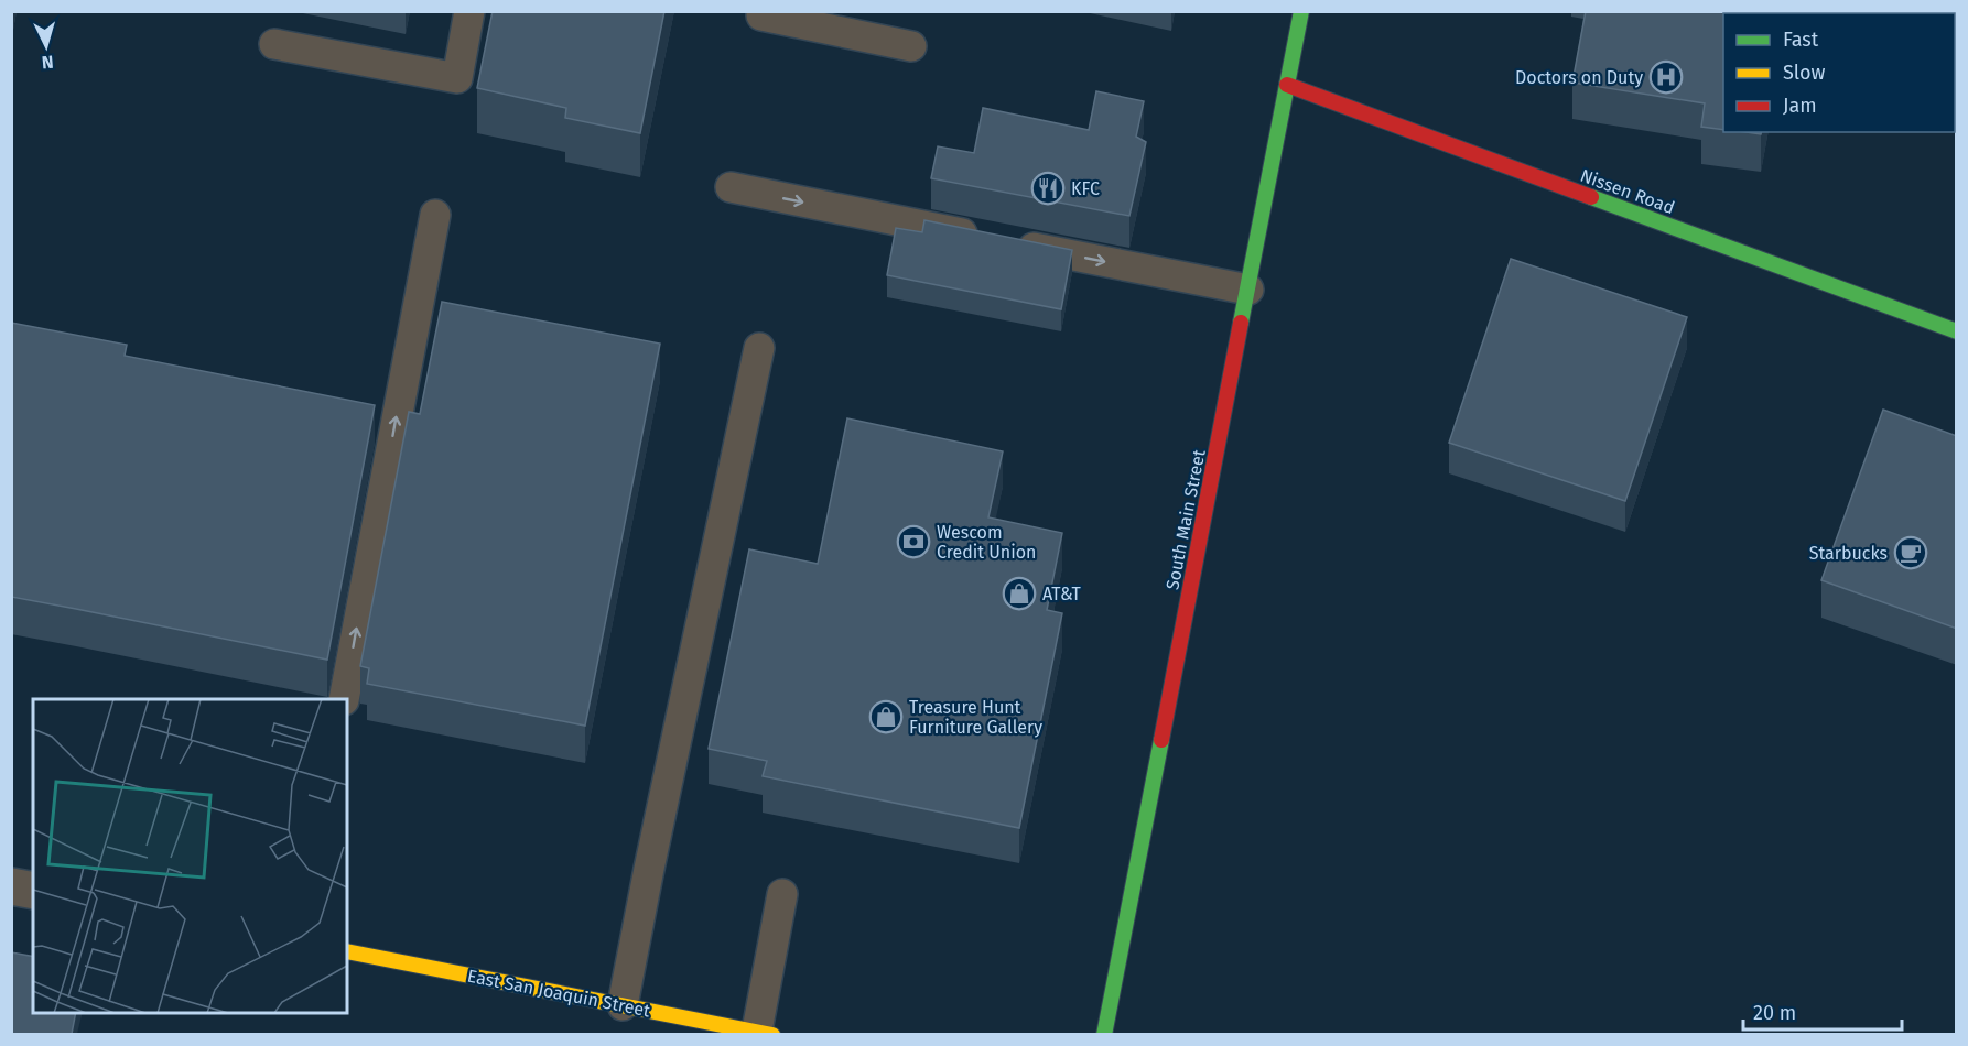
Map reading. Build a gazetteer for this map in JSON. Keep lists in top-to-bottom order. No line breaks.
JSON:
{"streets":{"street":["Nissen Road","South Main Street","East San Joaquin Street"]},"crossings":[["Nissen Road","South Main Street"]],"places":{"hospital":["Doctors on Duty"],"restaurant":["KFC"],"bank":["Wescom Credit Union"],"cafe":["Starbucks"],"shop":["AT&T","Treasure Hunt Furniture Gallery"]},"legend":["Fast","Slow","Jam"],"scale_bar":"20 m","north":"bottom"}
